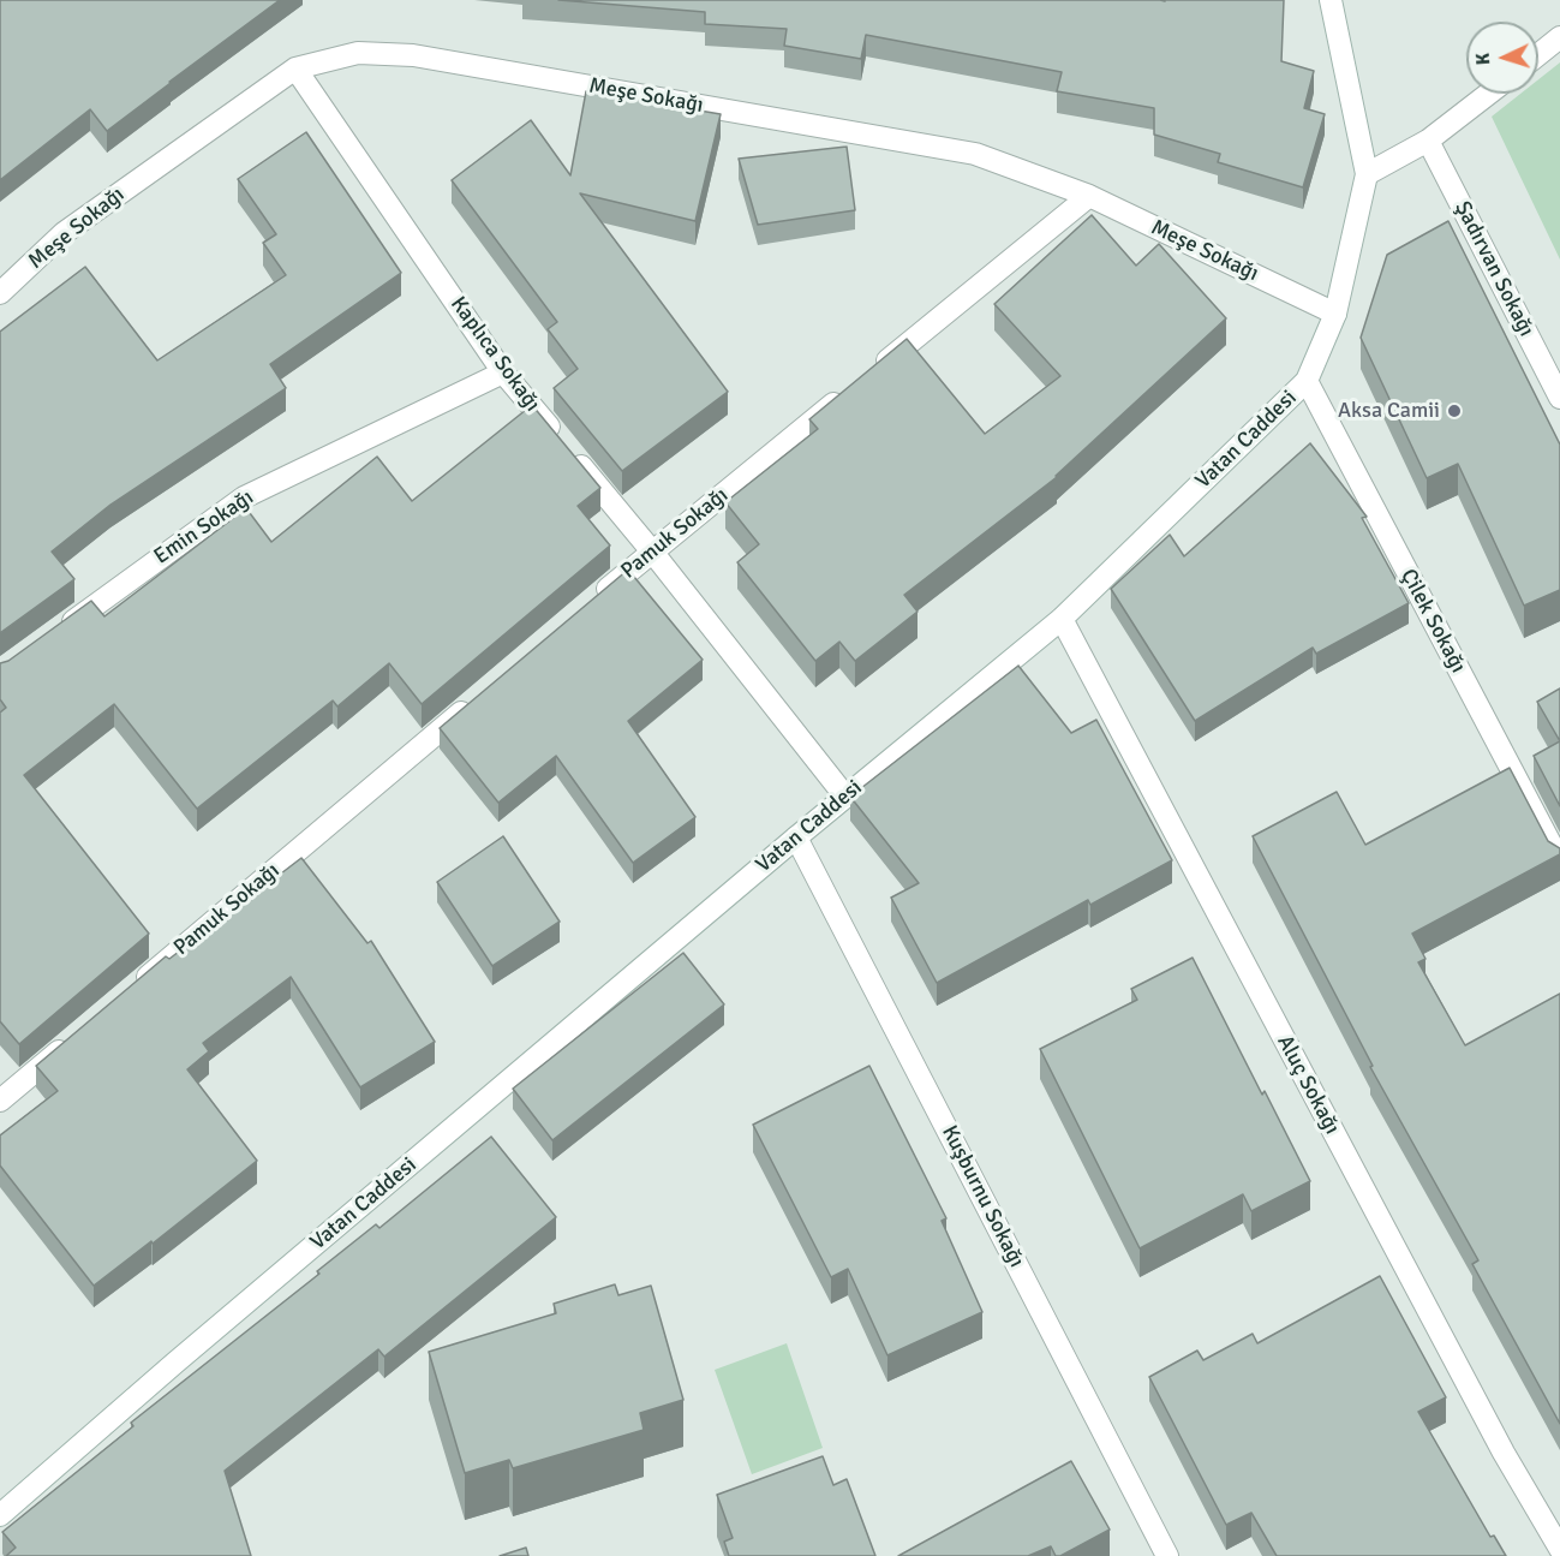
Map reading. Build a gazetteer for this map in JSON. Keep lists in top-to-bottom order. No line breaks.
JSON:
{"streets":{"street":["Meşe Sokağı","Şadırvan Sokağı","Kaplıca Sokağı","Vatan Caddesi","Emin Sokağı","Pamuk Sokağı","Çilek Sokağı","Aluç Sokağı","Kuşburnu Sokağı"]},"crossings":[["Meşe Sokağı","Kaplıca Sokağı"],["Meşe Sokağı","Vatan Caddesi"],["Kaplıca Sokağı","Vatan Caddesi"],["Kaplıca Sokağı","Emin Sokağı"],["Kaplıca Sokağı","Pamuk Sokağı"],["Vatan Caddesi","Çilek Sokağı"],["Vatan Caddesi","Aluç Sokağı"],["Vatan Caddesi","Kuşburnu Sokağı"]],"places":["Aksa Camii"],"north":"left"}
